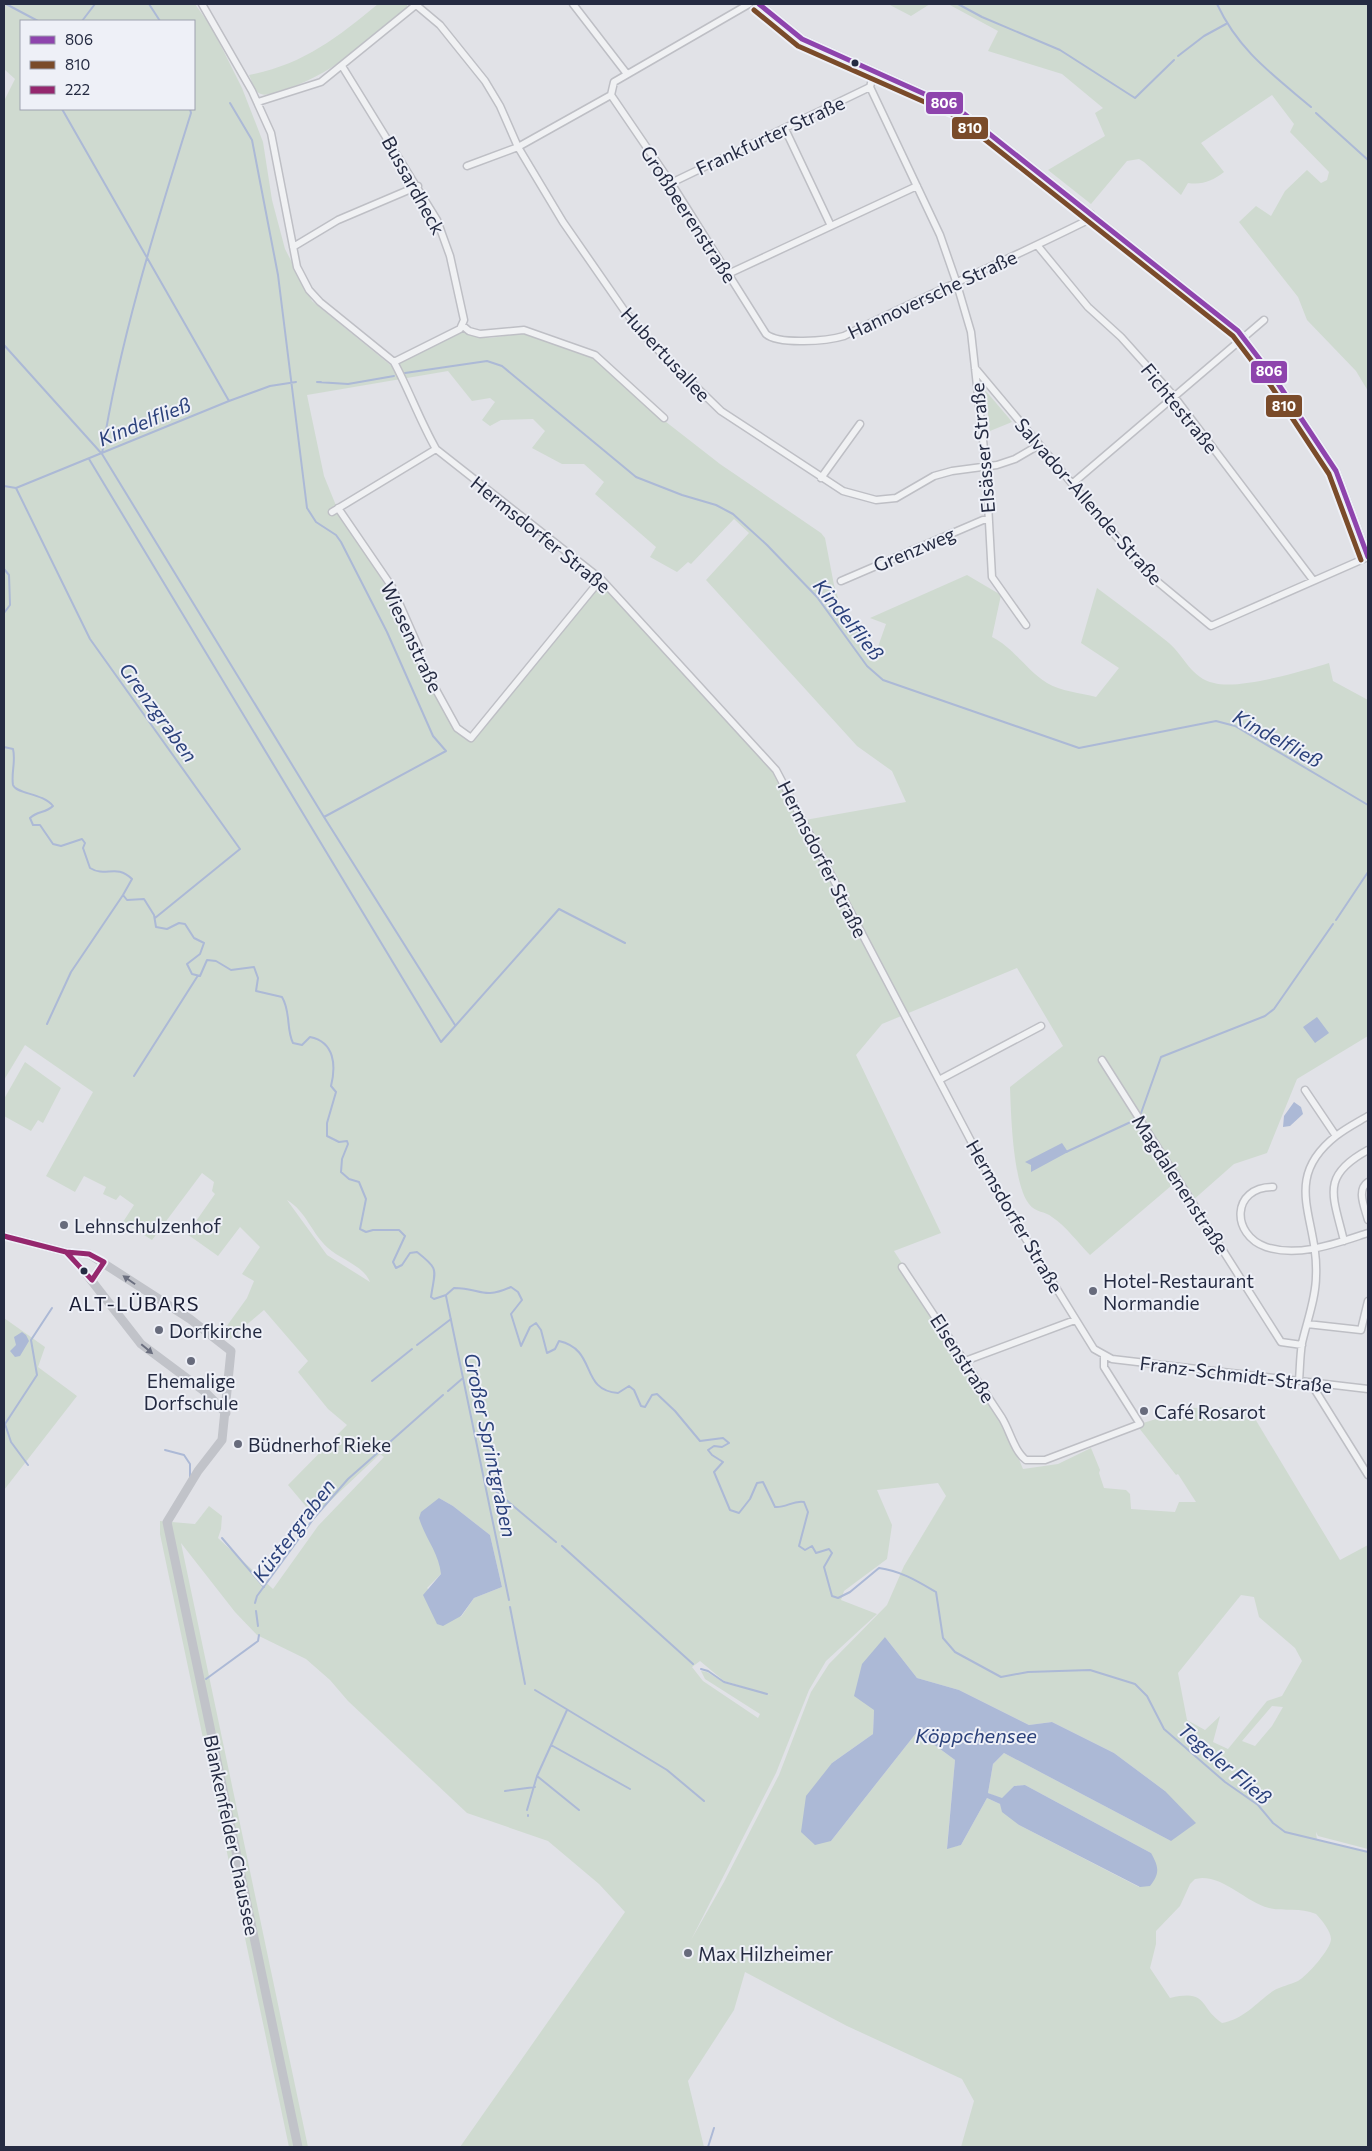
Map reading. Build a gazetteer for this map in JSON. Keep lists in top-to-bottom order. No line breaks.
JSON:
{"streets":{"street":["Frankfurter Straße","Bussardheck","Großbeerenstraße","Hannoversche Straße","Hubertusallee","Fichtestraße","Elsässer Straße","Salvador-Allende-Straße","Hermsdorfer Straße","Grenzweg","Wiesenstraße","Magdalenenstraße","Elsenstraße","Franz-Schmidt-Straße","Blankenfelder Chaussee"]},"crossings":[["Frankfurter Straße","Großbeerenstraße"],["Frankfurter Straße","Elsässer Straße"],["Großbeerenstraße","Hannoversche Straße"],["Hannoversche Straße","Fichtestraße"],["Hannoversche Straße","Elsässer Straße"],["Hubertusallee","Elsässer Straße"],["Hubertusallee","Salvador-Allende-Straße"],["Fichtestraße","Salvador-Allende-Straße"],["Elsässer Straße","Salvador-Allende-Straße"],["Elsässer Straße","Grenzweg"],["Hermsdorfer Straße","Wiesenstraße"],["Hermsdorfer Straße","Elsenstraße"],["Hermsdorfer Straße","Franz-Schmidt-Straße"]],"districts":["ALT-LÜBARS"],"water":["Kindelfließ","Grenzgraben","Großer Sprintgraben","Küstergraben","Köppchensee","Tegeler Fließ"],"places":["Lehnschulzenhof","Hotel-Restaurant Normandie","Dorfkirche","Ehemalige Dorfschule","Café Rosarot","Büdnerhof Rieke","Max Hilzheimer"],"lines":["transit line 806","transit line 810","transit line 222"],"legend":["806","810","222"]}
